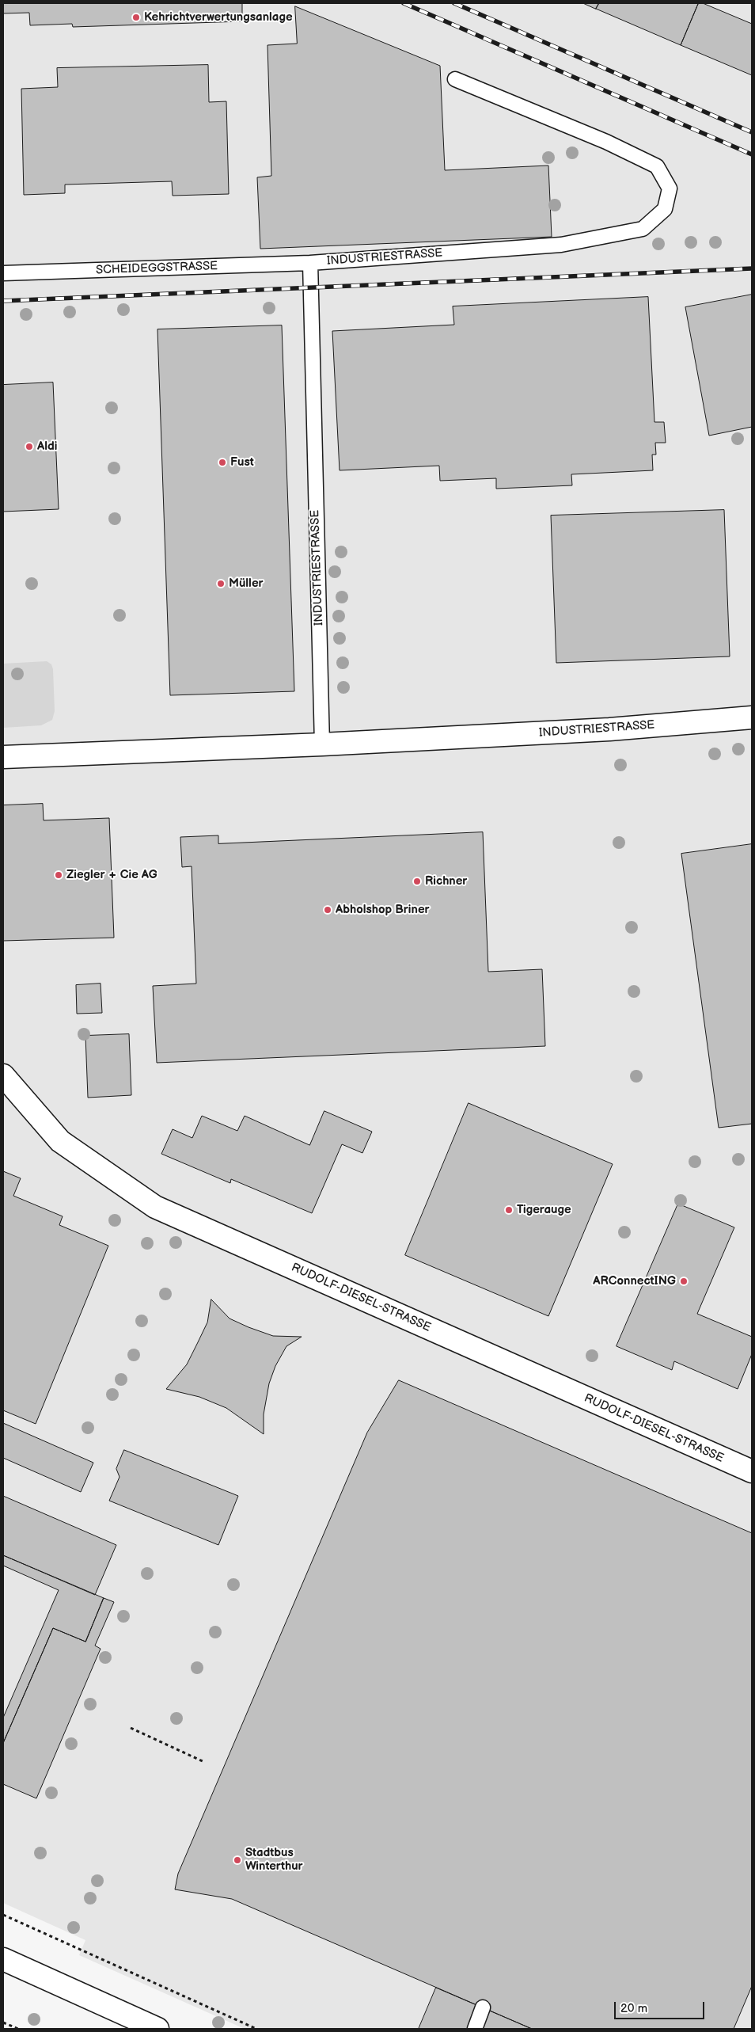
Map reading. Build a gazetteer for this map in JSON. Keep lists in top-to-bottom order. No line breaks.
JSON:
{"streets":{"street":["INDUSTRIESTRASSE","RUDOLF-DIESEL-STRASSE"],"lane":["SCHEIDEGGSTRASSE"]},"crossings":[["INDUSTRIESTRASSE","SCHEIDEGGSTRASSE"]],"places":["Kehrichtverwertungsanlage","Aldi","Fust","Müller","Ziegler + Cie AG","Richner","Abholshop Briner","Tigerauge","ARConnectING","Stadtbus Winterthur"],"scale_bar":"20 m"}
